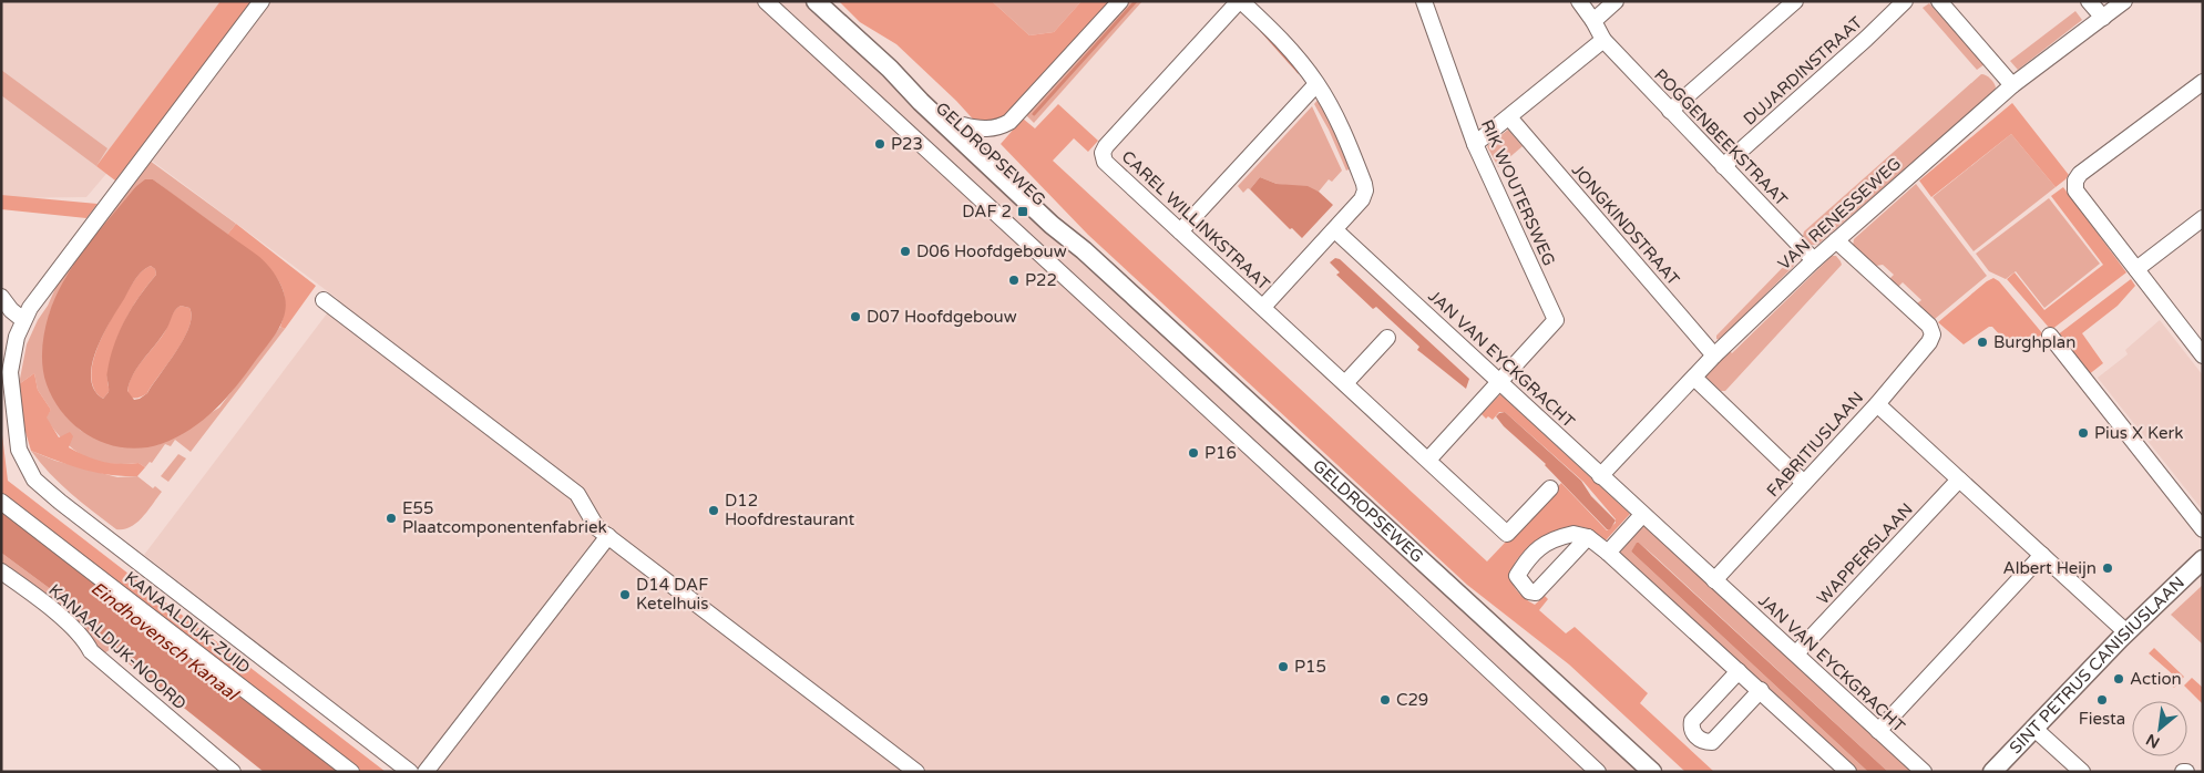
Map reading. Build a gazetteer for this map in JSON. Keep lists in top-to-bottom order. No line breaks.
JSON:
{"streets":{"main road":["GELDROPSEWEG","SINT PETRUS CANISIUSLAAN"],"street":["DUJARDINSTRAAT","POGGENBEEKSTRAAT","RIK WOUTERSWEG","VAN RENESSEWEG","CAREL WILLINKSTRAAT","JONGKINDSTRAAT","JAN VAN EYCKGRACHT","FABRITIUSLAAN","WAPPERSLAAN","KANAALDIJK-ZUID","KANAALDIJK-NOORD"]},"crossings":[["DUJARDINSTRAAT","POGGENBEEKSTRAAT"],["POGGENBEEKSTRAAT","VAN RENESSEWEG"],["RIK WOUTERSWEG","JAN VAN EYCKGRACHT"],["VAN RENESSEWEG","JONGKINDSTRAAT"],["VAN RENESSEWEG","JAN VAN EYCKGRACHT"],["VAN RENESSEWEG","FABRITIUSLAAN"],["JAN VAN EYCKGRACHT","FABRITIUSLAAN"],["JAN VAN EYCKGRACHT","WAPPERSLAAN"]],"water":["Eindhovensch Kanaal"],"places":{"other":["P23","D06 Hoofdgebouw","P22","D07 Hoofdgebouw","Burghplan","Pius X Kerk","P16","D12 Hoofdrestaurant","E55 Plaatcomponentenfabriek","Albert Heijn","D14 DAF Ketelhuis","P15","Action","C29","Fiesta"],"transit":["DAF 2"]},"north":"bottom left"}
